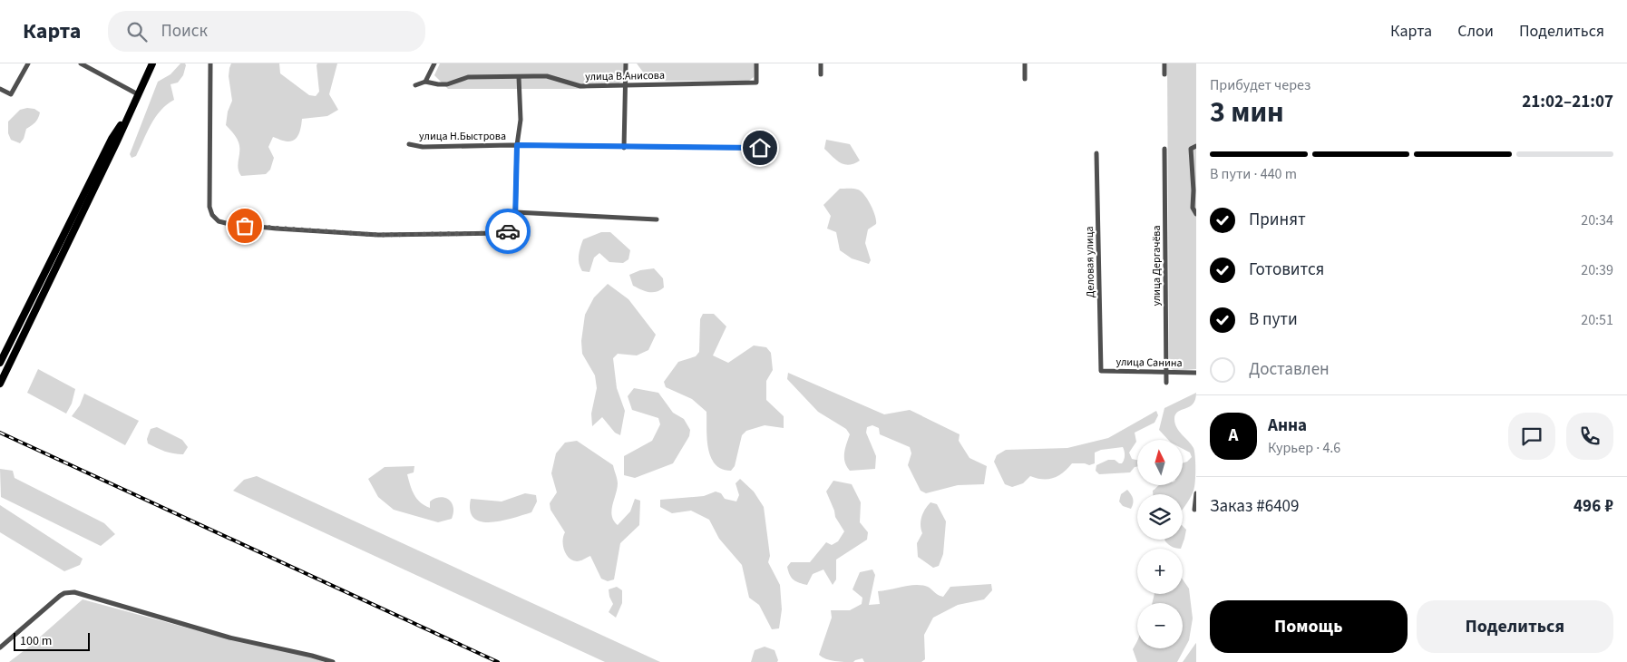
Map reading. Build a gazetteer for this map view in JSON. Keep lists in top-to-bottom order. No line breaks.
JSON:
{"streets":{"street":["улица В.Анисова","улица Н.Быстрова","Деловая улица","улица Дергачёва","улица Санина"]},"crossings":[["Деловая улица","улица Санина"],["улица Дергачёва","улица Санина"]],"scale_bar":"100 m","north":"top","page":{"header":"Карта","search":"Поиск","nav":["Карта","Слои","Поделиться"],"heading":["3 мин","Прибудет через","21:02–21:07"],"panel":["Анна","Курьер · 4.6","Заказ #6409","496 ₽"],"bar":"В пути · 440 m","list":[["Принят","20:34"],["Готовится","20:39"],["В пути","20:51"],"Доставлен"],"round":"А","map_buttons":["+","−"],"buttons":["Помощь","Поделиться"],"scale":"100 m"}}
